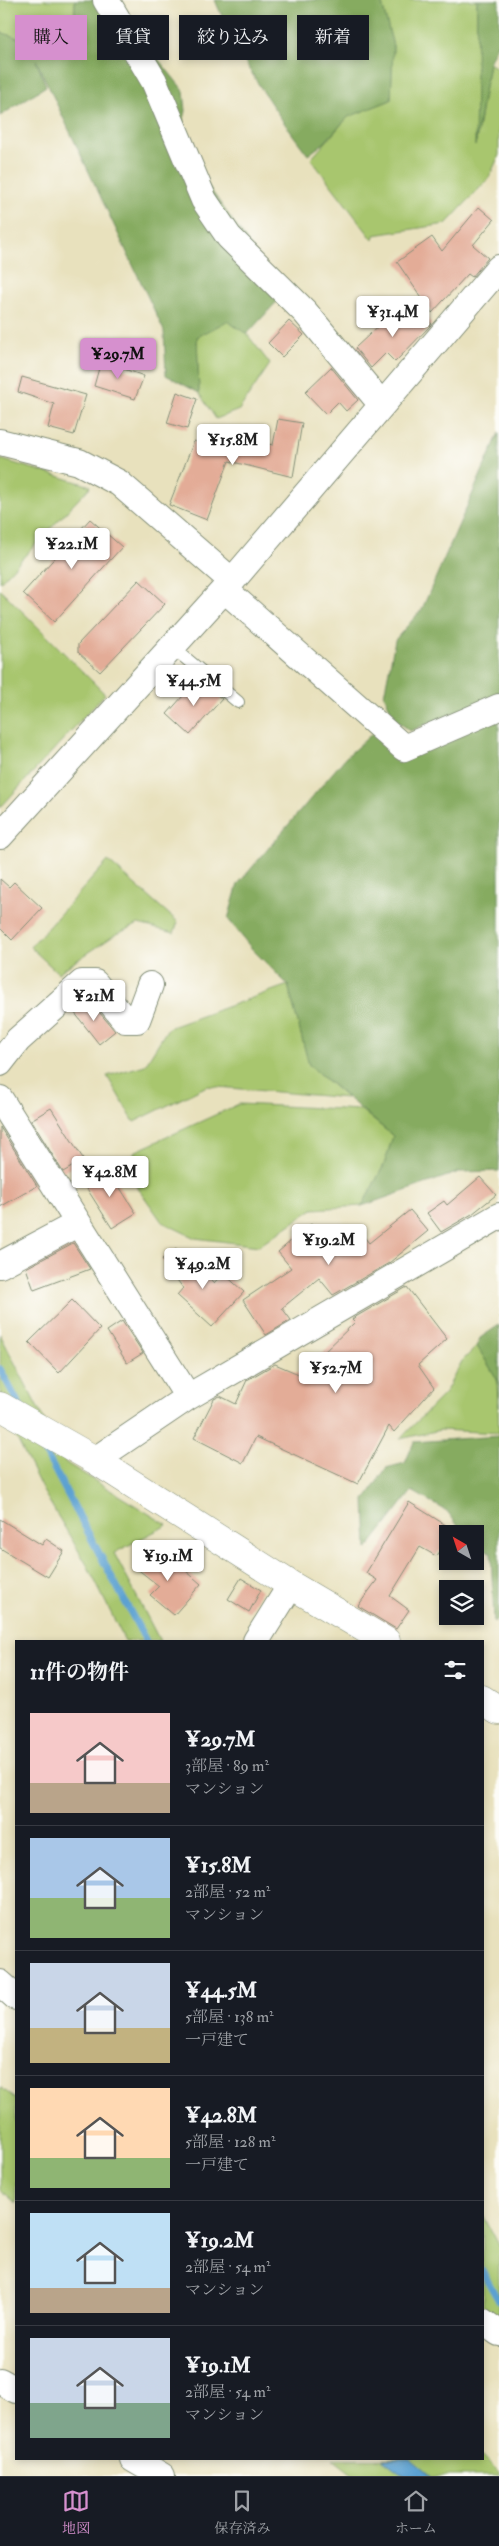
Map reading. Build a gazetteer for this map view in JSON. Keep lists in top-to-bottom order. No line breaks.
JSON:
{"north":"top left","page":{"chip":["購入","賃貸","絞り込み","新着"],"price":["¥31.4M","¥29.7M","¥15.8M","¥22.1M","¥44.5M","¥21M","¥42.8M","¥19.2M","¥49.2M","¥52.7M","¥19.1M"],"heading":"11件の物件","list":[{"name":"¥29.7M","note":"3部屋 · 89 m² · マンション"},{"name":"¥15.8M","note":"2部屋 · 52 m² · マンション"},{"name":"¥44.5M","note":"5部屋 · 138 m² · 一戸建て"},{"name":"¥42.8M","note":"5部屋 · 128 m² · 一戸建て"},{"name":"¥19.2M","note":"2部屋 · 54 m² · マンション"},{"name":"¥19.1M","note":"2部屋 · 54 m² · マンション"}],"tabs":["地図","保存済み","ホーム"]}}
